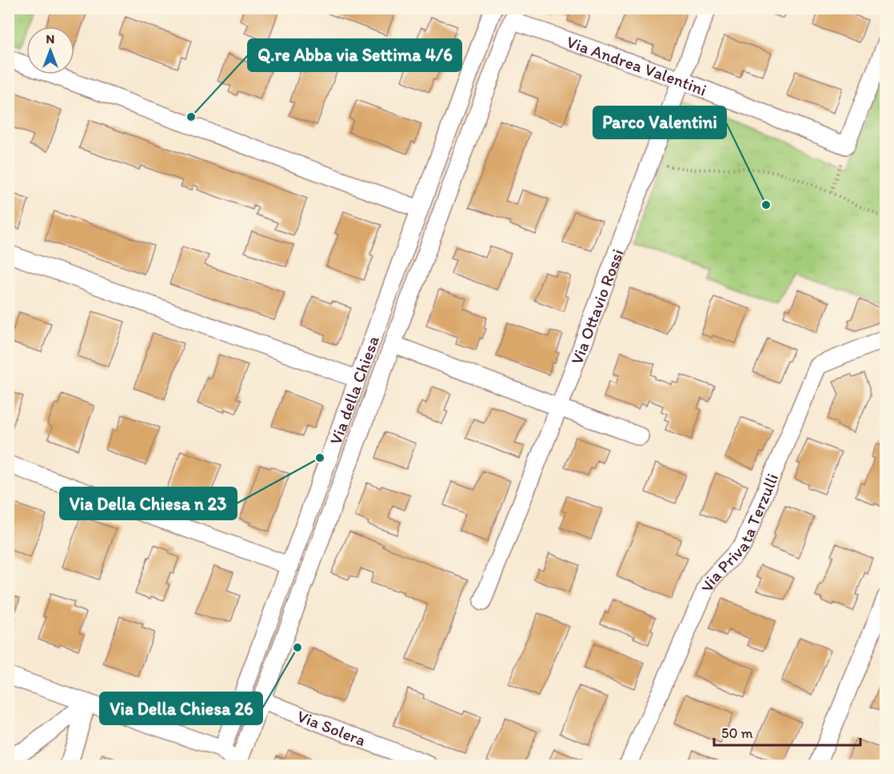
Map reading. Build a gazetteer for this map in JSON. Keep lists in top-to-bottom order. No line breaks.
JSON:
{"streets":{"street":["Via Andrea Valentini","Via Ottavio Rossi","Via della Chiesa","Via Privata Terzulli","Via Solera"]},"crossings":[["Via Andrea Valentini","Via Ottavio Rossi"],["Via Andrea Valentini","Via della Chiesa"],["Via della Chiesa","Via Solera"]],"places":["Q.re Abba via Settima 4/6","Parco Valentini","Via Della Chiesa n 23","Via Della Chiesa 26"],"scale_bar":"50 m","north":"top"}
